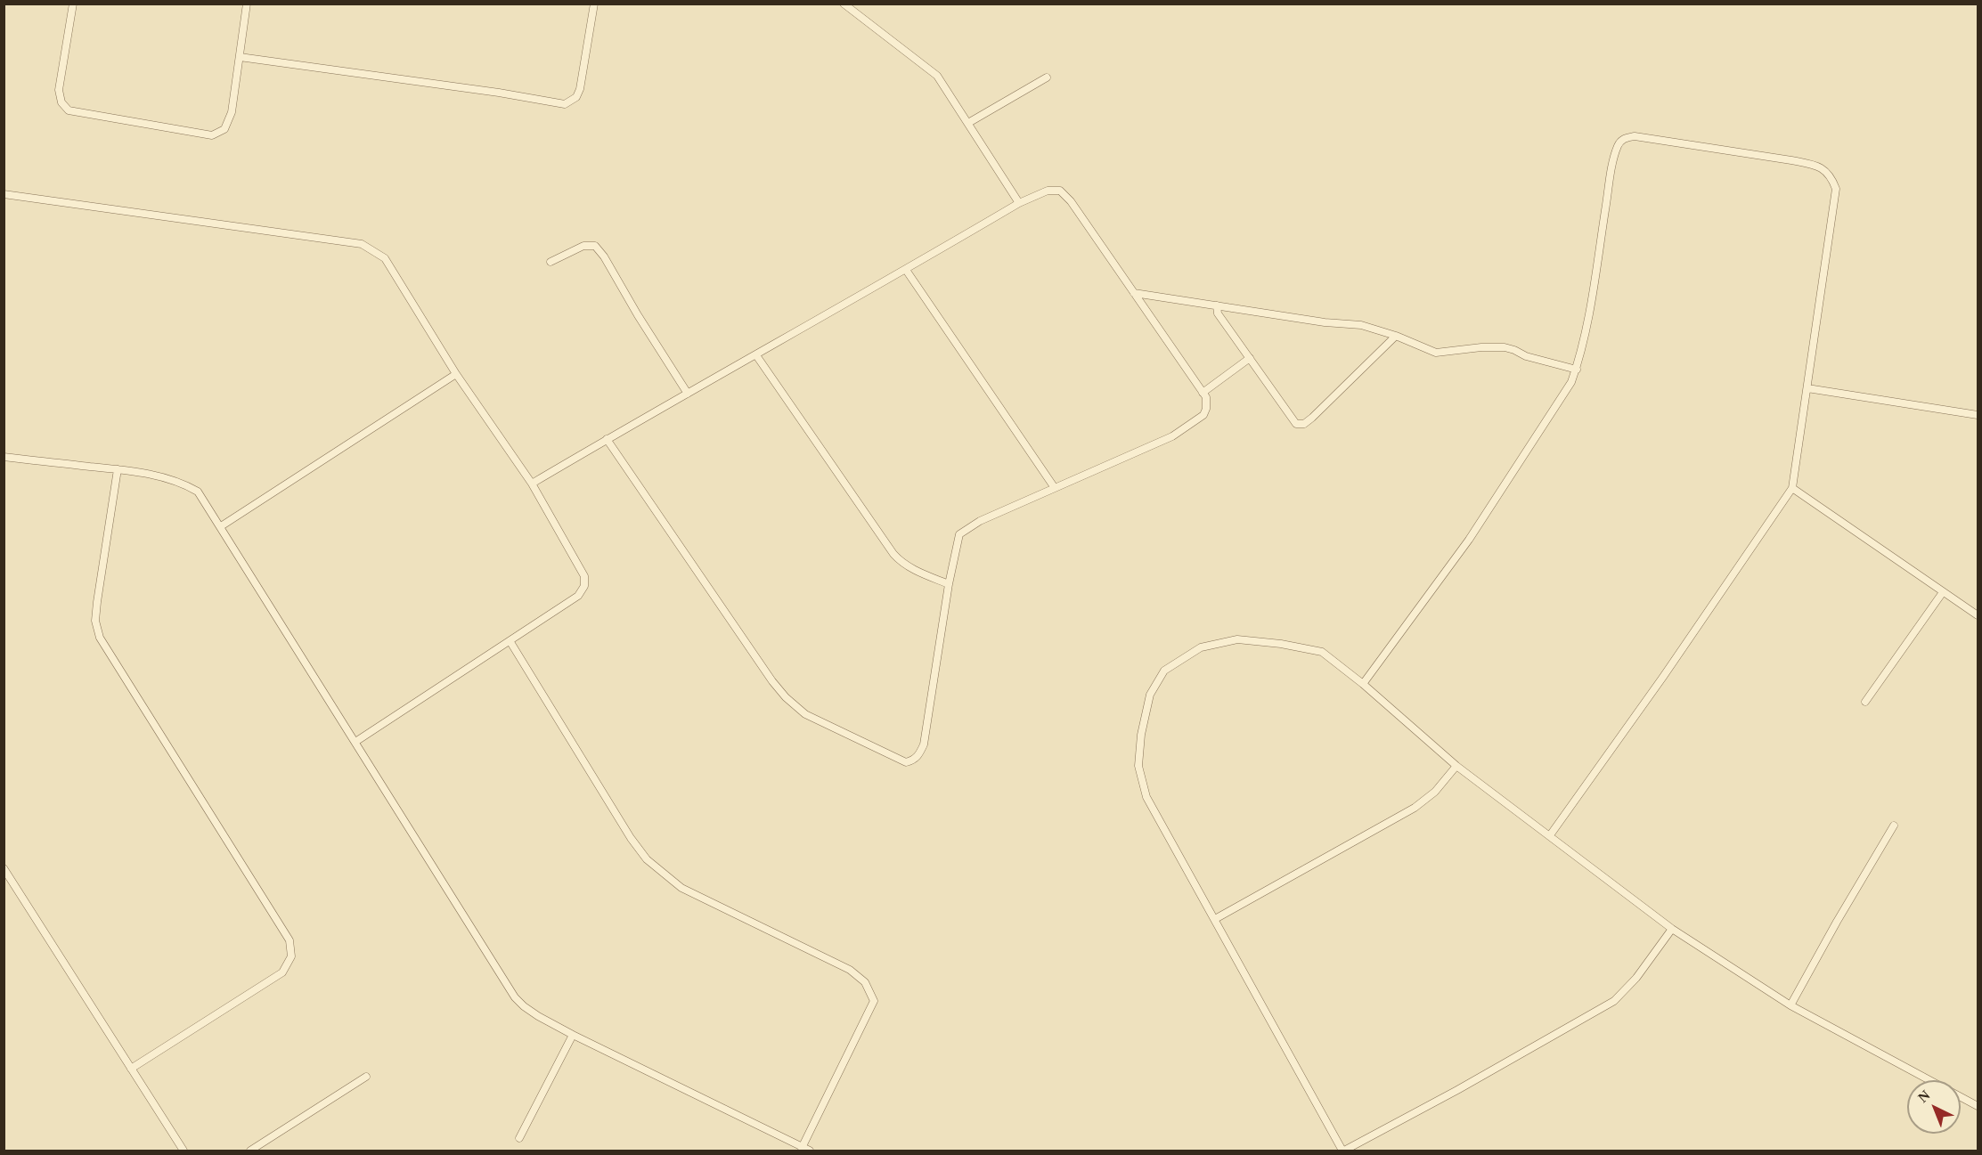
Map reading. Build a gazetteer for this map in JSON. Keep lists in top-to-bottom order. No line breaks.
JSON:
{"north":"top left"}
